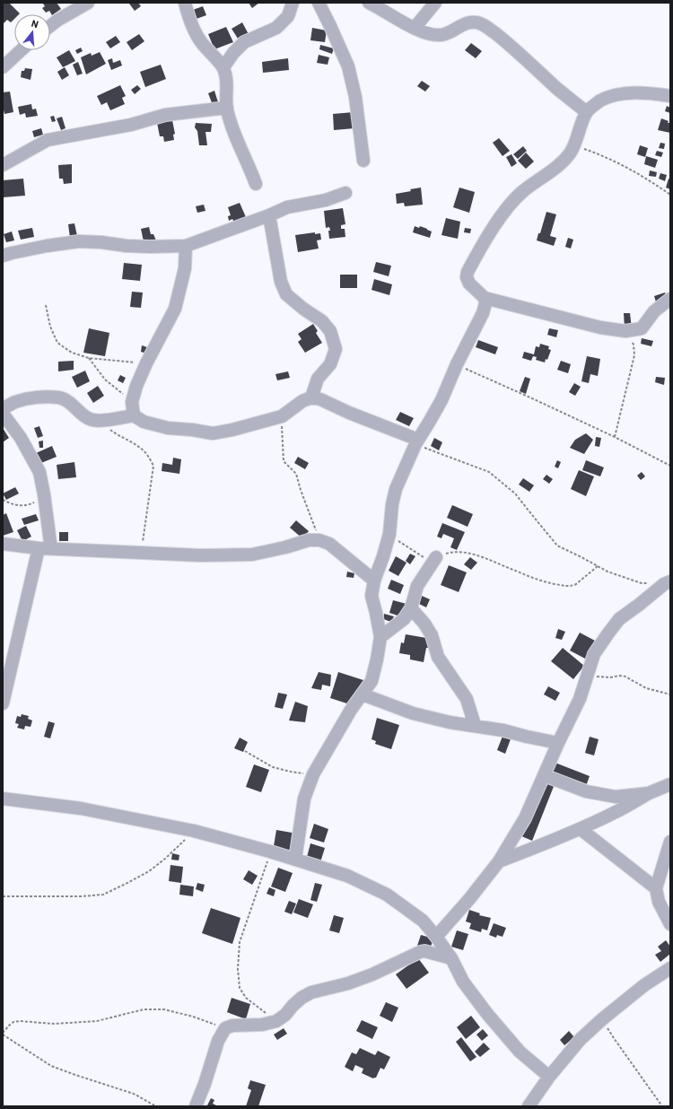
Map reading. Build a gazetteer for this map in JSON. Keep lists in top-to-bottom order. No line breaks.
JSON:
{"north":"top"}
